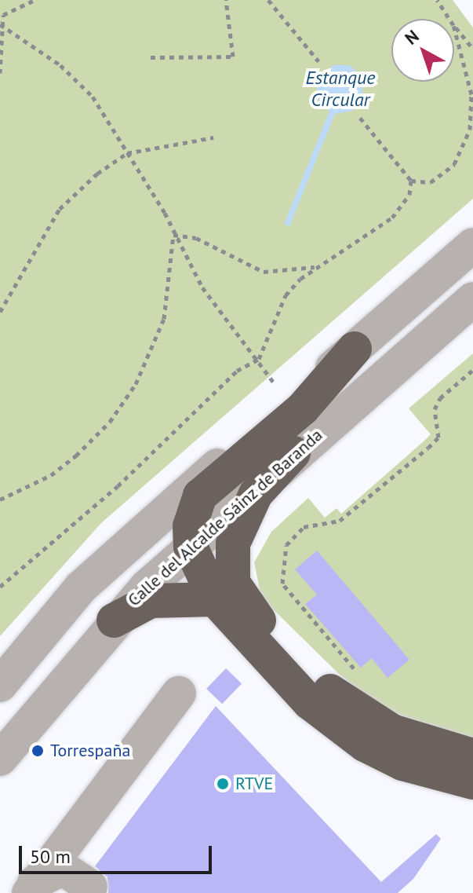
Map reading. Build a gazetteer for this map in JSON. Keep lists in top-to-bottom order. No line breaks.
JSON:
{"streets":{"street":["Calle del Alcalde Sáinz de Baranda"]},"water":["Estanque Circular"],"places":["Torrespaña","RTVE"],"scale_bar":"50 m","north":"top left"}
